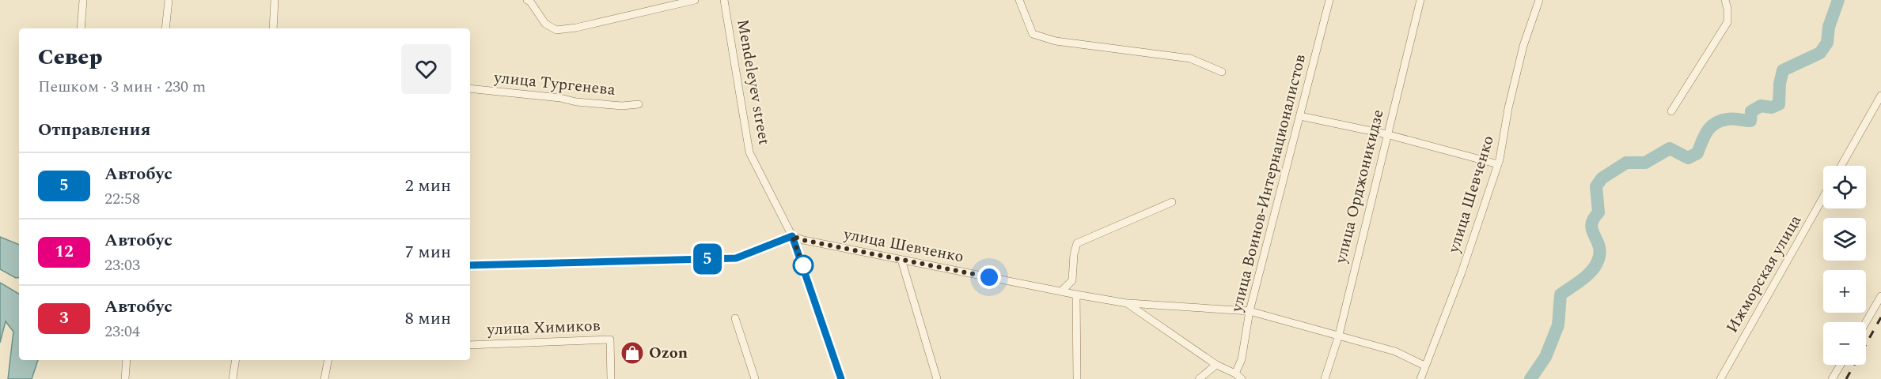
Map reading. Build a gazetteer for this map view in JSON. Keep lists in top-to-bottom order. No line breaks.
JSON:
{"streets":{"street":["Mendeleyev street","улица Тургенева","улица Воинов-Интернационалистов","улица Орджоникидзе","улица Шевченко","Ижморская улица","улица Химиков"]},"crossings":[["Mendeleyev street","улица Шевченко"],["улица Воинов-Интернационалистов","улица Шевченко"]],"places":{"shop":["Ozon"]},"lines":["bus line 5"],"page":{"on_map":"5","heading":[["Север","Пешком · 3 мин · 230 m"],"Отправления"],"list":[{"mark":"5","name":"Автобус","note":"22:58","value":"2 мин"},{"mark":"12","name":"Автобус","note":"23:03","value":"7 мин"},{"mark":"3","name":"Автобус","note":"23:04","value":"8 мин"}],"map_buttons":["+","−"]}}
